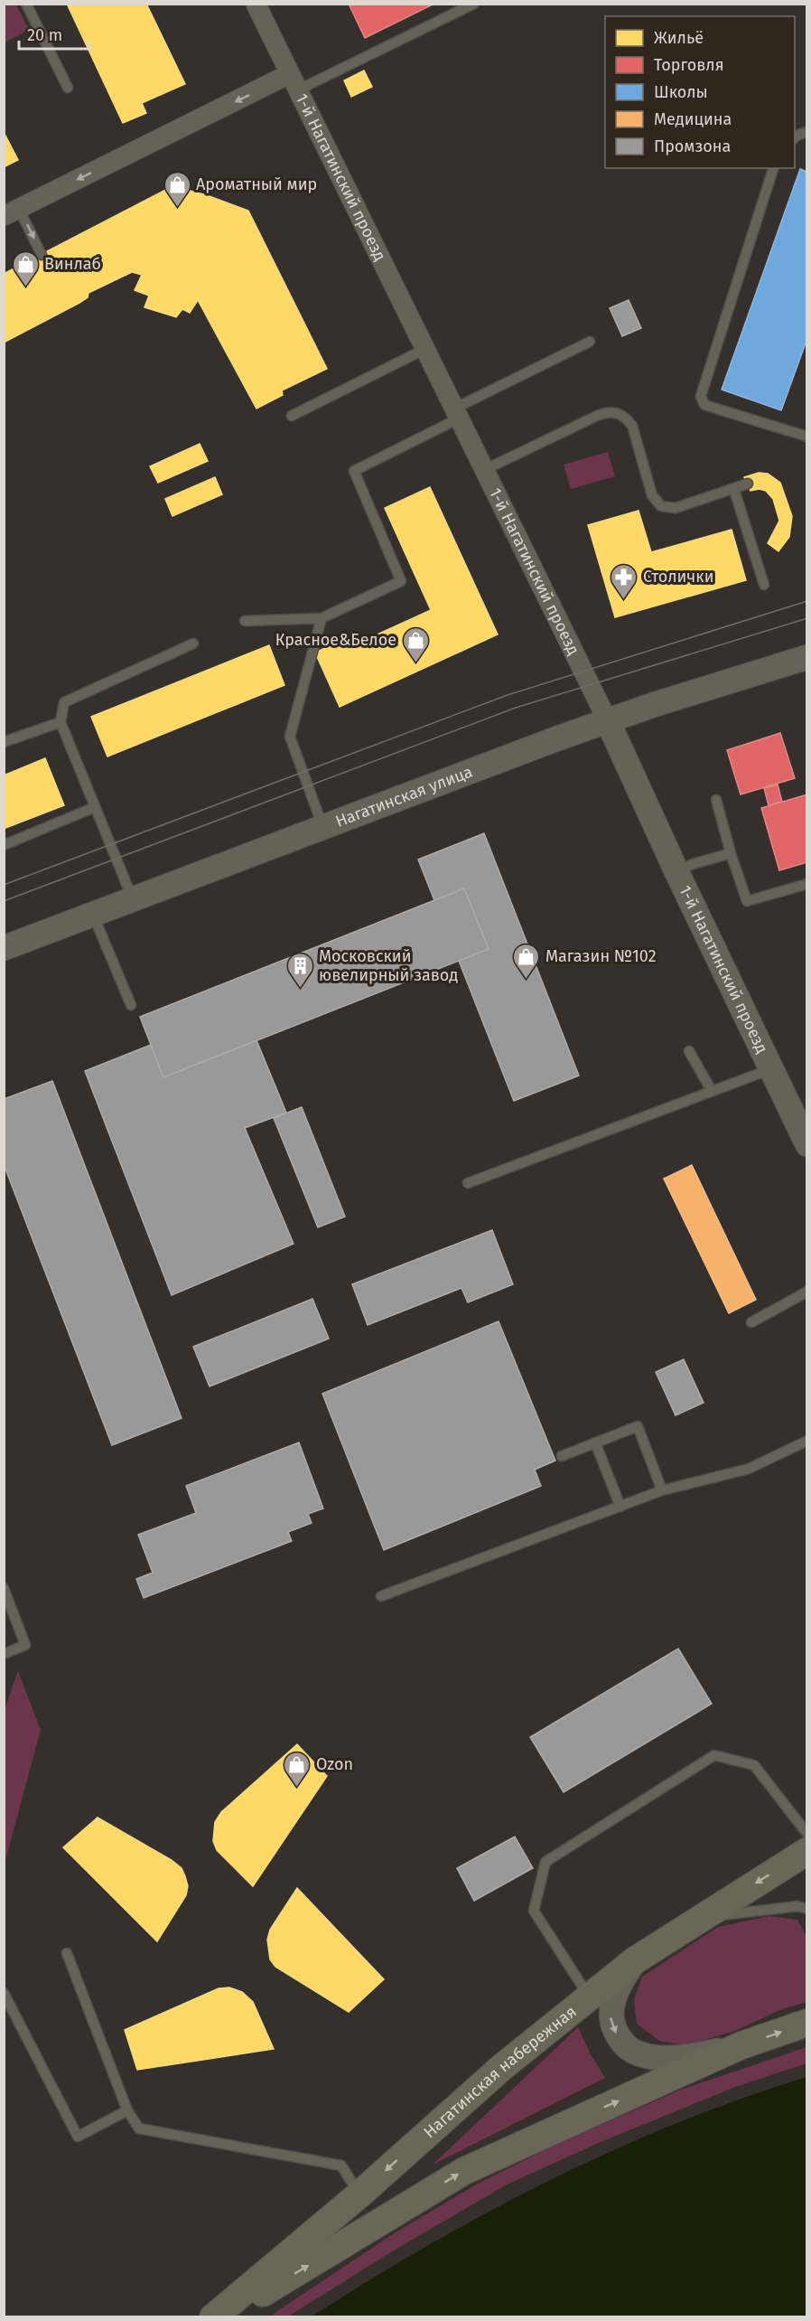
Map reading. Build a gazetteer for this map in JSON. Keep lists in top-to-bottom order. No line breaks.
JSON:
{"streets":{"main road":["Нагатинская набережная"],"street":["1-й Нагатинский проезд","Нагатинская улица"]},"crossings":[["1-й Нагатинский проезд","Нагатинская улица"]],"places":{"shop":["Ароматный мир","Винлаб","Красное&Белое","Магазин №102","Ozon"],"pharmacy":["Столички"],"building":["Московский ювелирный завод"]},"legend":["Жильё","Торговля","Школы","Медицина","Промзона"],"scale_bar":"20 m"}
